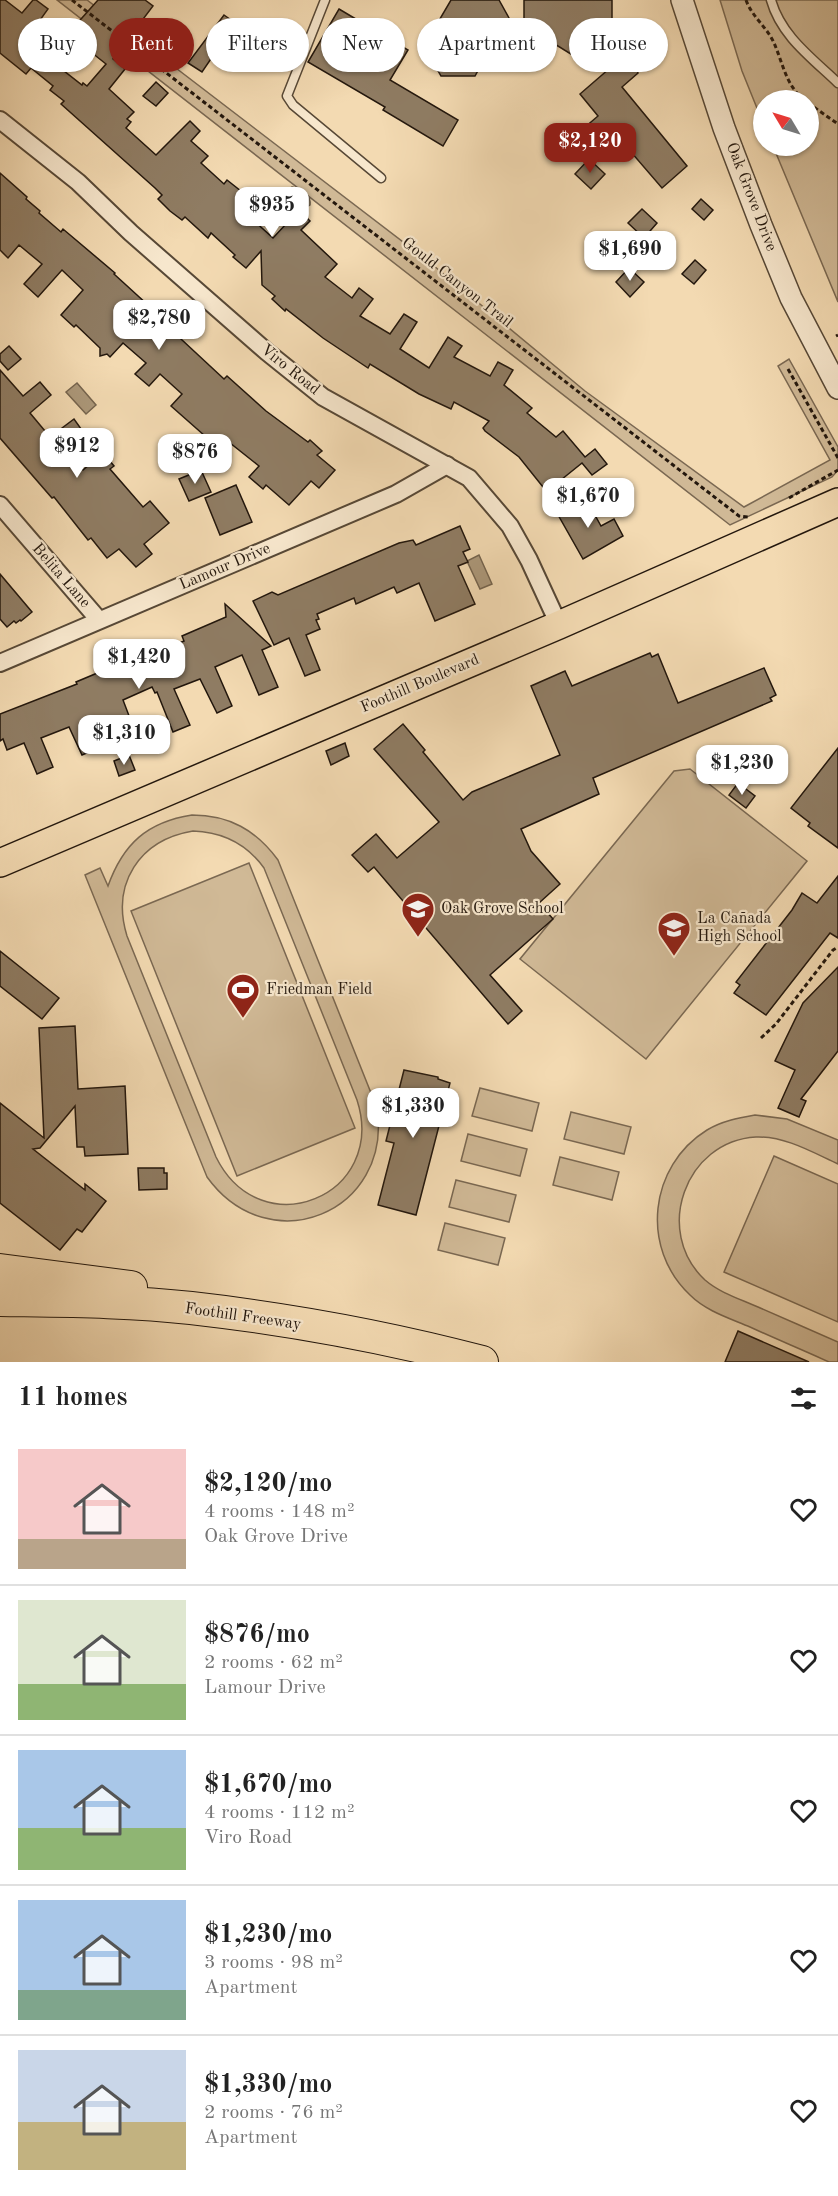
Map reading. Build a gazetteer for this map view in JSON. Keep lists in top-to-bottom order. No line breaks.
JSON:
{"streets":{"highway":["Foothill Freeway"],"main road":["Foothill Boulevard"],"street":["Oak Grove Drive","Viro Road","Lamour Drive","Belita Lane"],"path":["Gould Canyon Trail"]},"crossings":[["Viro Road","Lamour Drive"],["Viro Road","Foothill Boulevard"],["Lamour Drive","Belita Lane"]],"places":{"school or university":["Oak Grove School","La Cañada High School"],"sports":["Friedman Field"]},"north":"top left","page":{"chip":["Buy","Rent","Filters","New","Apartment","House"],"price":["$2,120","$935","$1,690","$2,780","$912","$876","$1,670","$1,420","$1,310","$1,230","$1,330"],"heading":"11 homes","list":[{"name":"$2,120/mo","note":"4 rooms · 148 m² · Oak Grove Drive"},{"name":"$876/mo","note":"2 rooms · 62 m² · Lamour Drive"},{"name":"$1,670/mo","note":"4 rooms · 112 m² · Viro Road"},{"name":"$1,230/mo","note":"3 rooms · 98 m² · Apartment"},{"name":"$1,330/mo","note":"2 rooms · 76 m² · Apartment"}]}}
